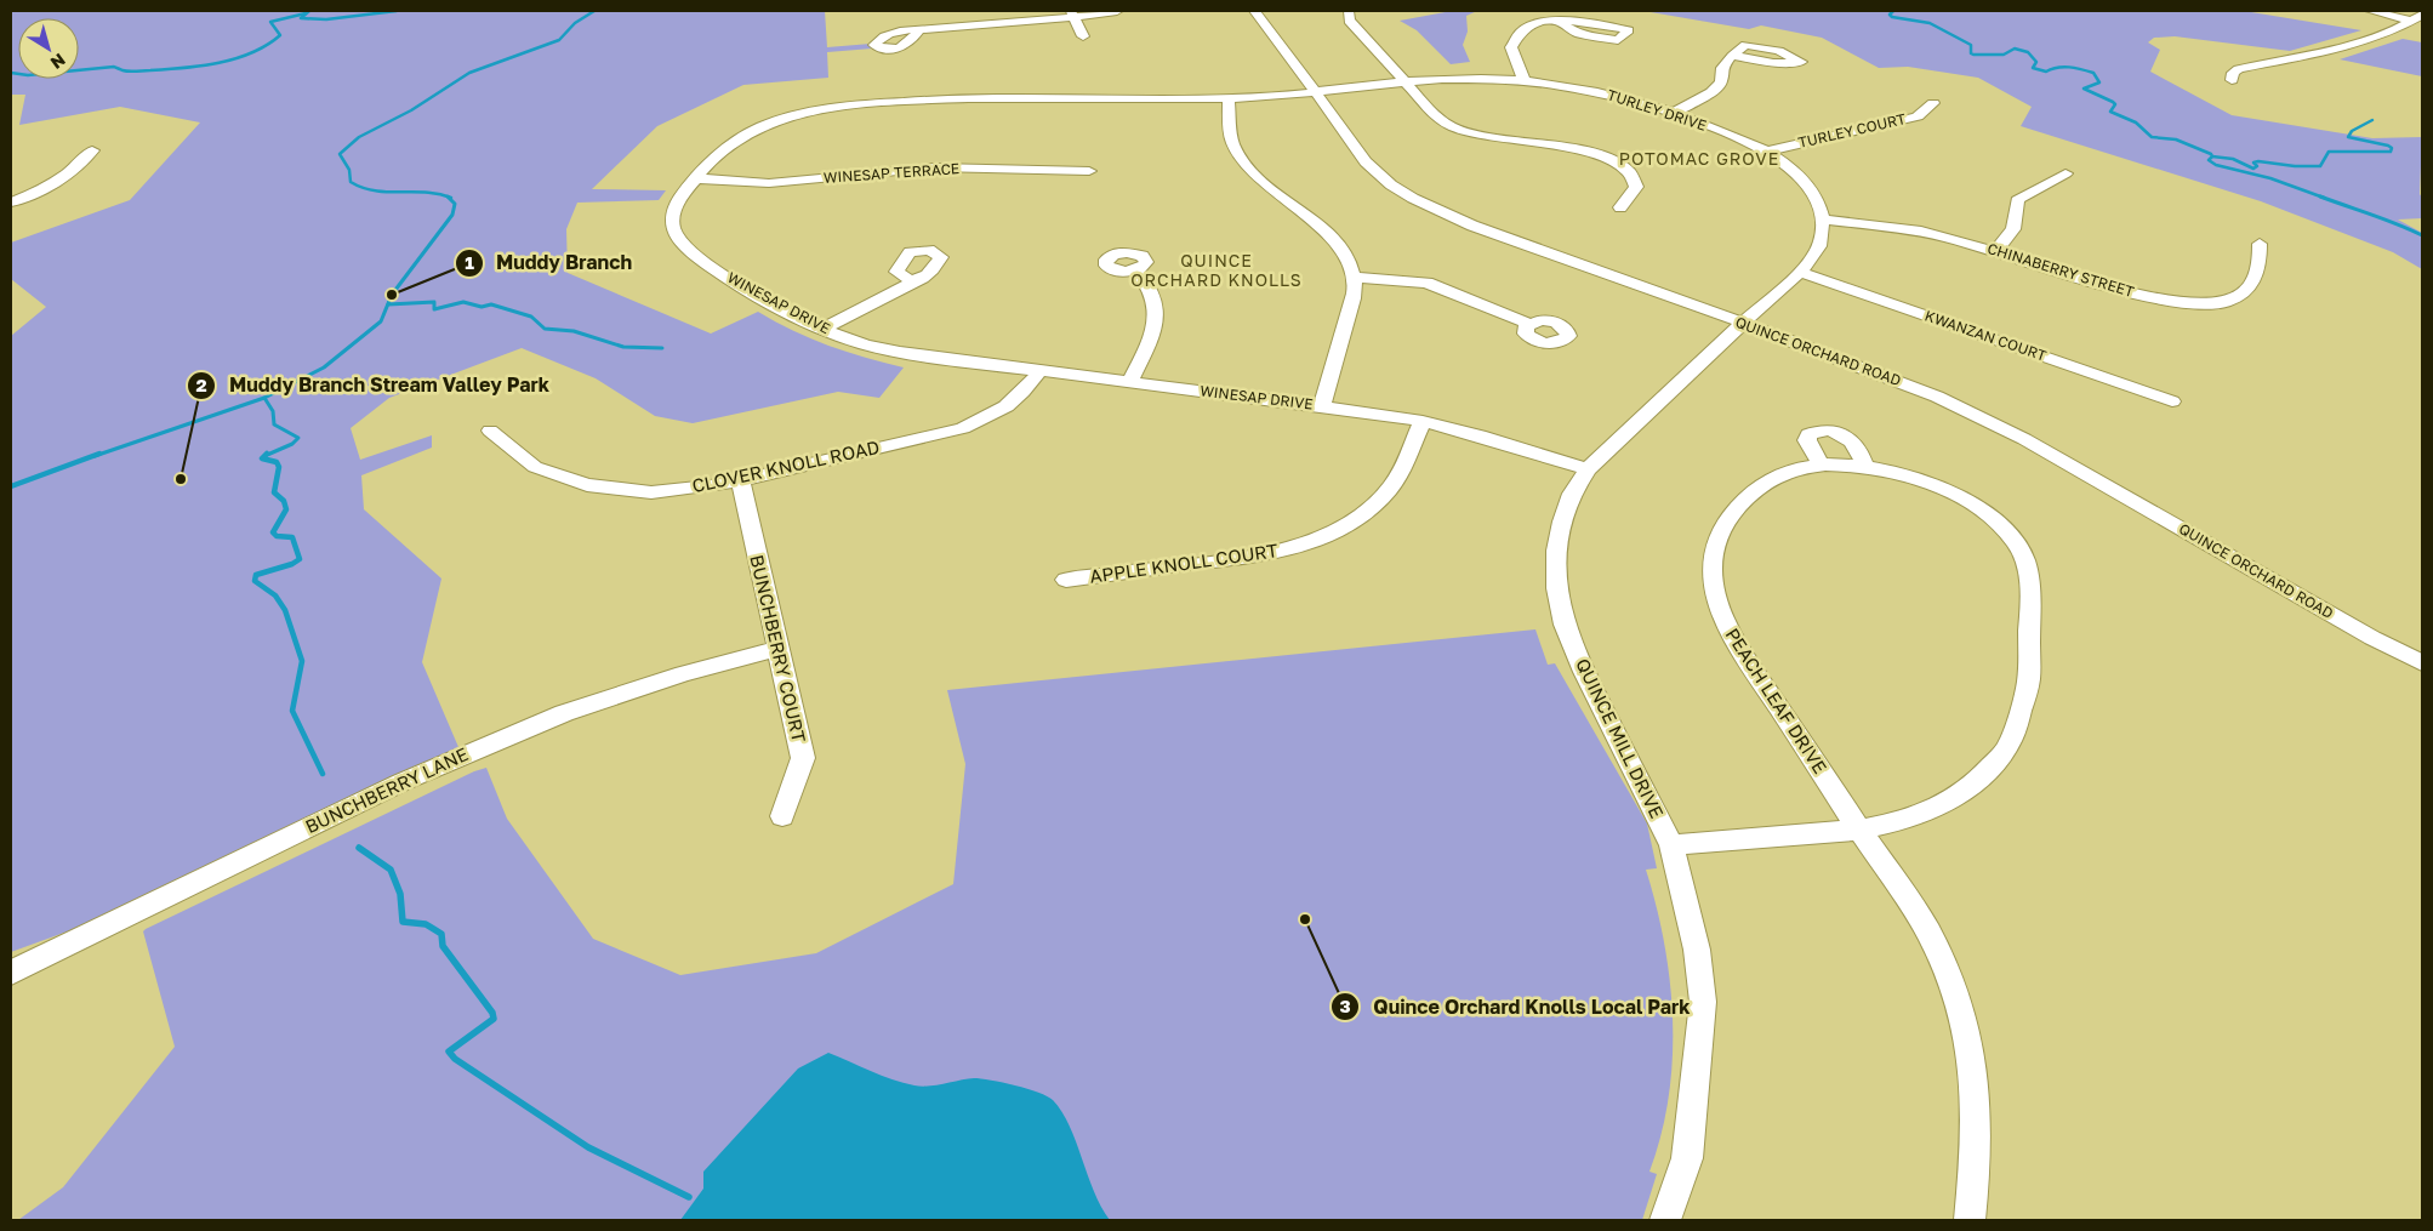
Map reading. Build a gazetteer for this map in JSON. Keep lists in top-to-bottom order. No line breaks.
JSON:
{"streets":{"street":["TURLEY DRIVE","TURLEY COURT","WINESAP TERRACE","CHINABERRY STREET","WINESAP DRIVE","KWANZAN COURT","QUINCE ORCHARD ROAD","CLOVER KNOLL ROAD","APPLE KNOLL COURT","BUNCHBERRY COURT","PEACH LEAF DRIVE","QUINCE MILL DRIVE","BUNCHBERRY LANE"]},"crossings":[["TURLEY DRIVE","TURLEY COURT"],["TURLEY DRIVE","CHINABERRY STREET"],["TURLEY DRIVE","WINESAP DRIVE"],["TURLEY DRIVE","KWANZAN COURT"],["TURLEY DRIVE","QUINCE ORCHARD ROAD"],["TURLEY DRIVE","QUINCE MILL DRIVE"],["WINESAP TERRACE","WINESAP DRIVE"],["WINESAP DRIVE","QUINCE ORCHARD ROAD"],["WINESAP DRIVE","CLOVER KNOLL ROAD"],["WINESAP DRIVE","APPLE KNOLL COURT"],["WINESAP DRIVE","QUINCE MILL DRIVE"],["QUINCE ORCHARD ROAD","QUINCE MILL DRIVE"],["CLOVER KNOLL ROAD","BUNCHBERRY COURT"],["BUNCHBERRY COURT","BUNCHBERRY LANE"],["PEACH LEAF DRIVE","QUINCE MILL DRIVE"]],"districts":["POTOMAC GROVE","QUINCE ORCHARD KNOLLS"],"places":["Muddy Branch","Muddy Branch Stream Valley Park","Quince Orchard Knolls Local Park"],"north":"bottom right"}
